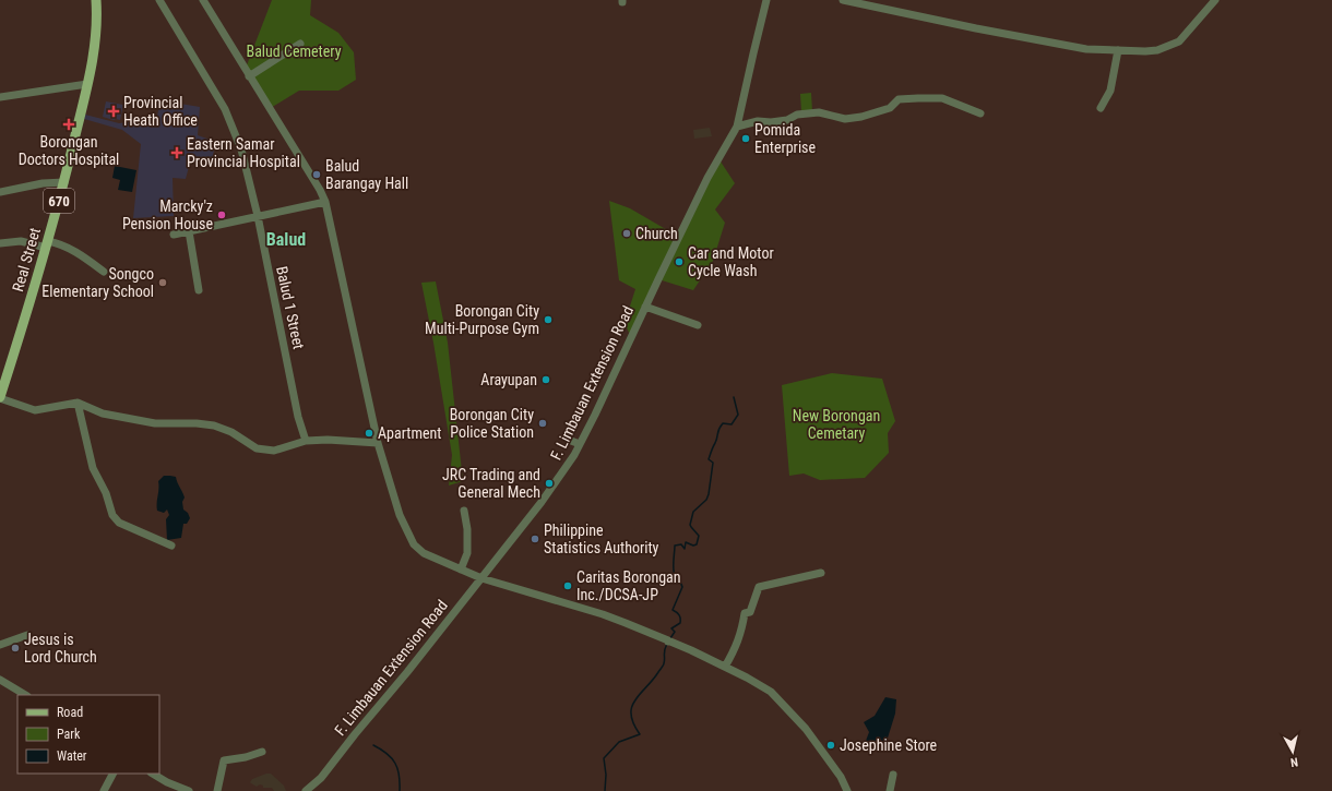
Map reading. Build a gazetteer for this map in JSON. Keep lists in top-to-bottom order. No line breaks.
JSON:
{"streets":{"main road":["670","Real Street"],"street":["Balud 1 Street","F. Limbauan Extension Road"]},"districts":["Balud"],"parks":["Balud Cemetery","New Borongan Cemetary"],"places":{"health":["Provincial Heath Office","Borongan Doctors Hospital","Eastern Samar Provincial Hospital"],"other":["Pomida Enterprise","Balud Barangay Hall","Marcky'z Pension House","Church","Car and Motor Cycle Wash","Songco Elementary School","Borongan City Multi-Purpose Gym","Arayupan","Borongan City Police Station","Apartment","JRC Trading and General Mech","Philippine Statistics Authority","Caritas Borongan Inc./DCSA-JP","Jesus is Lord Church","Josephine Store"]},"legend":["Road","Park","Water"],"north":"bottom"}
